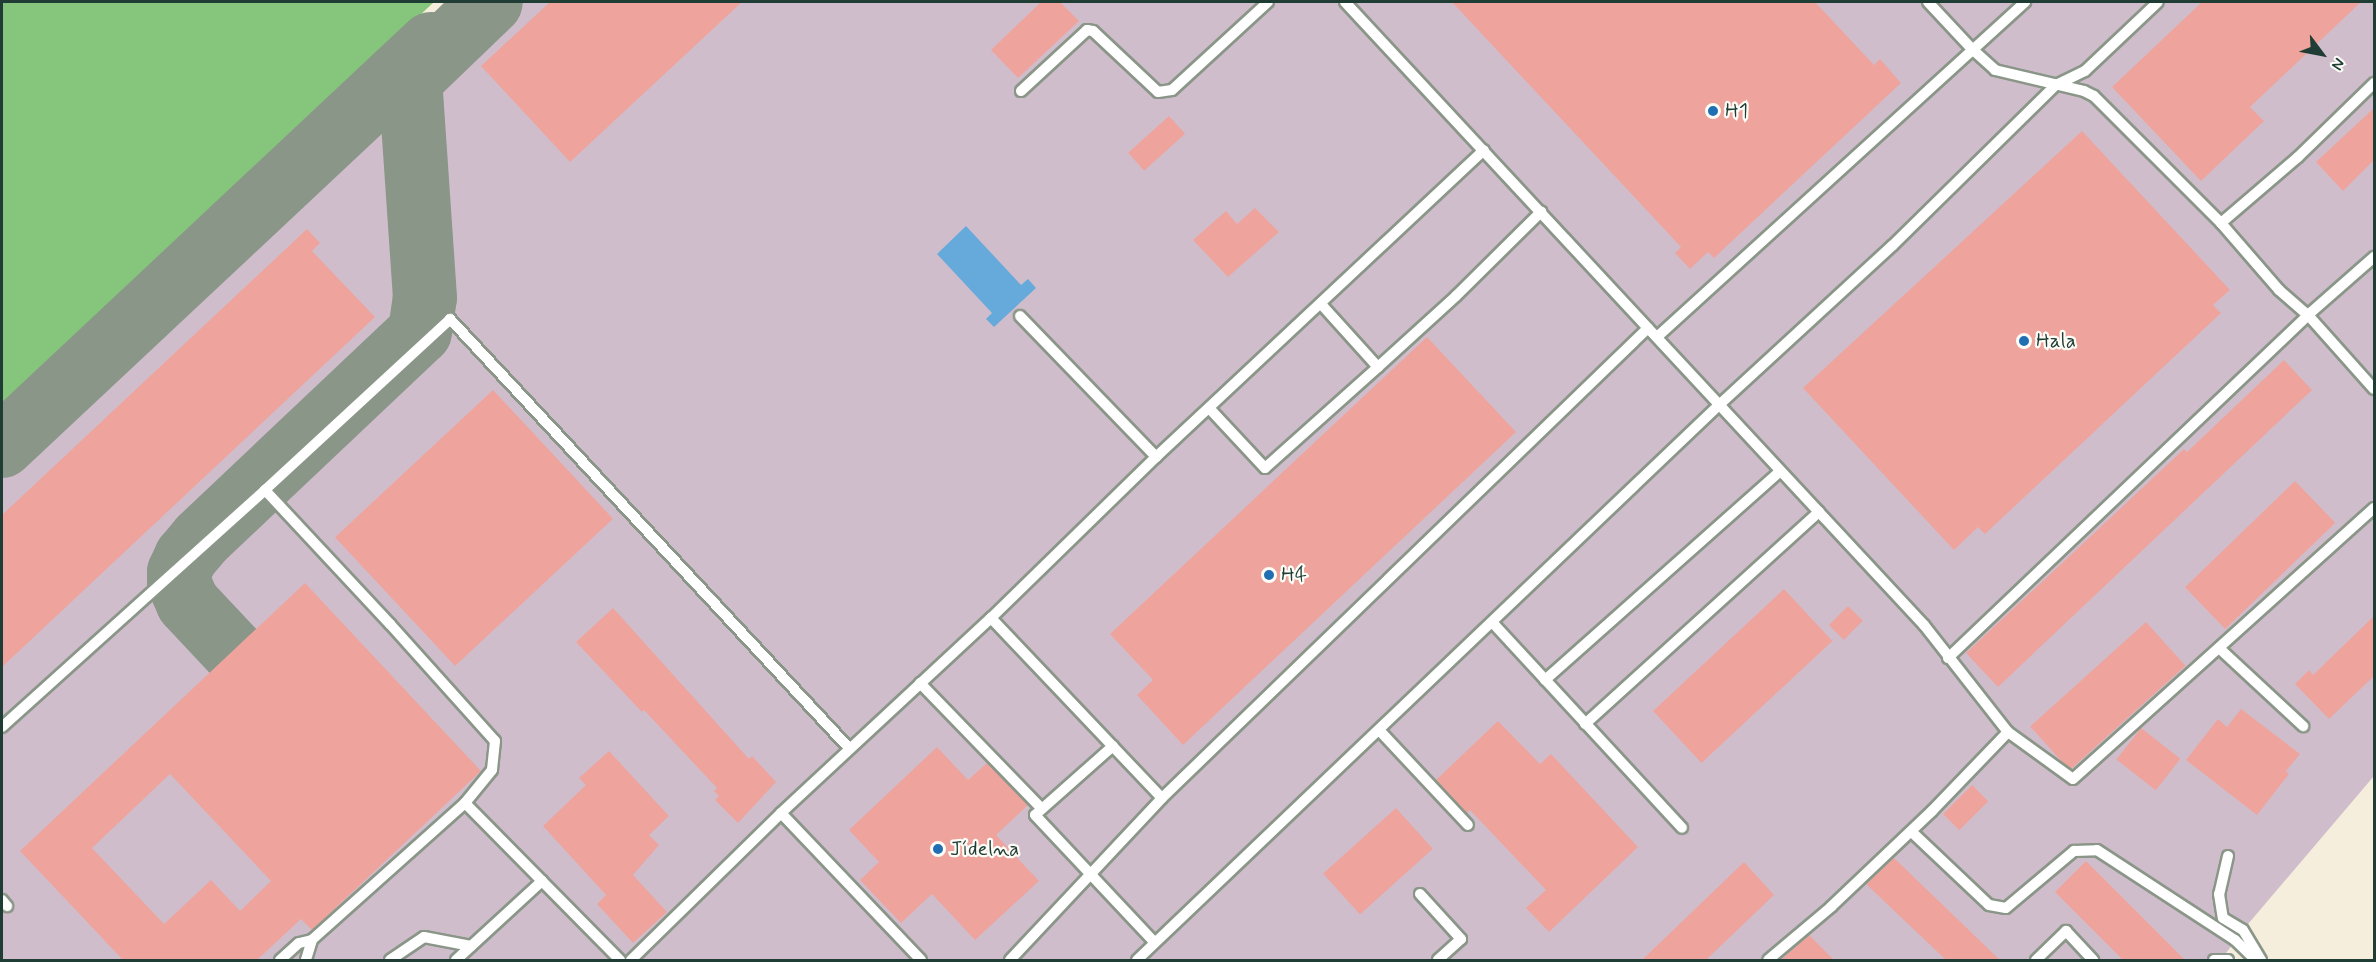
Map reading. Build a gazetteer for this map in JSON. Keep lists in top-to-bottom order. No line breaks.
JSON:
{"places":["H1","Hala","H4","Jídelna"],"north":"bottom right"}
